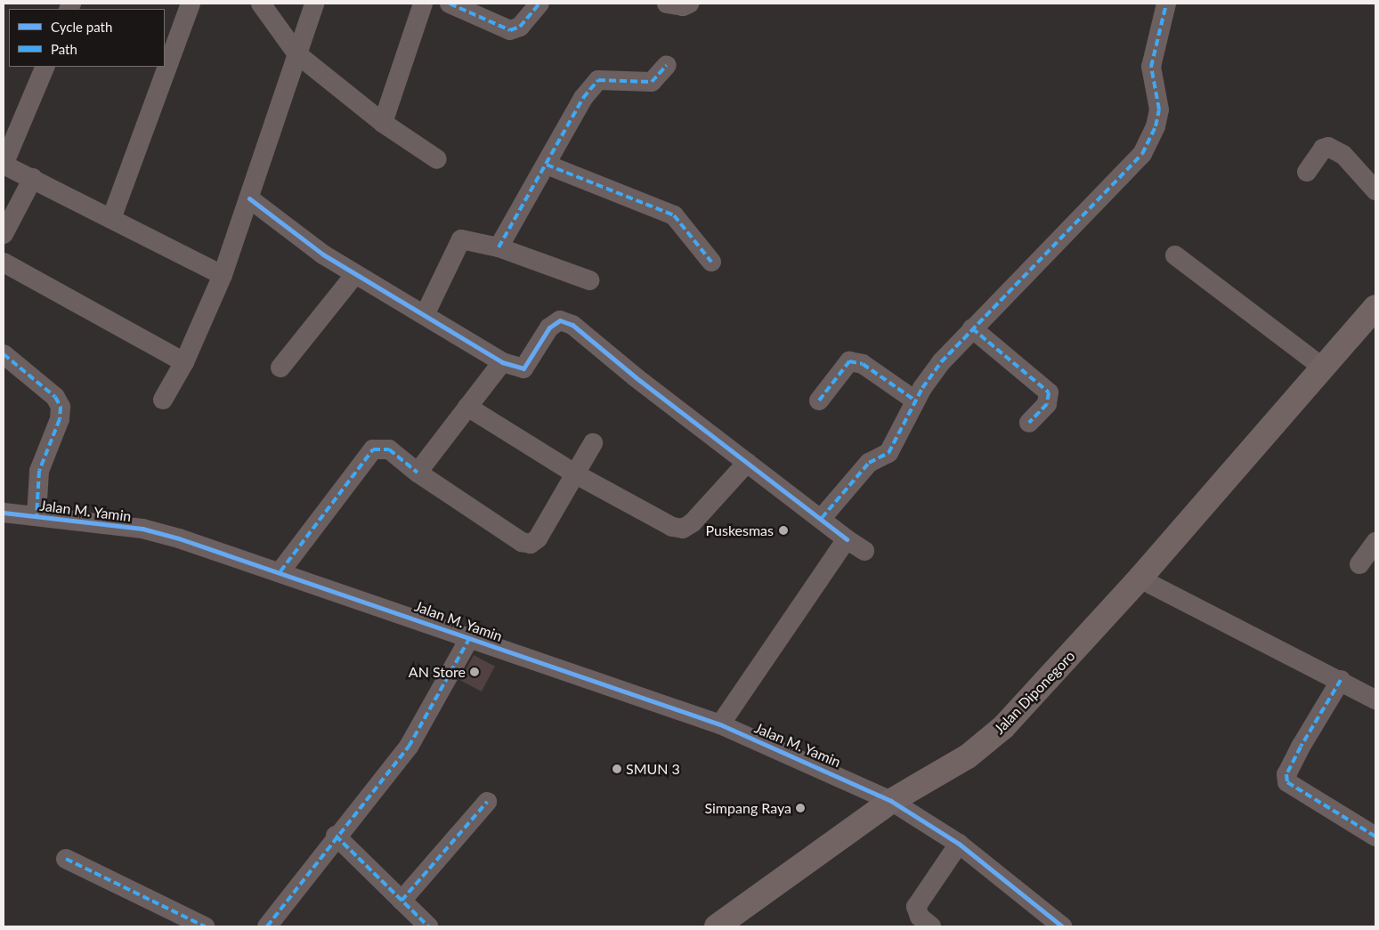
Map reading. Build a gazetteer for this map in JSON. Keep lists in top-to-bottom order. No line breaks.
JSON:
{"streets":{"highway":["Jalan Diponegoro"],"street":["Jalan M. Yamin"]},"crossings":[["Jalan M. Yamin","Jalan Diponegoro"]],"places":["Puskesmas","AN Store","SMUN 3","Simpang Raya"],"legend":["Cycle path","Path"]}
